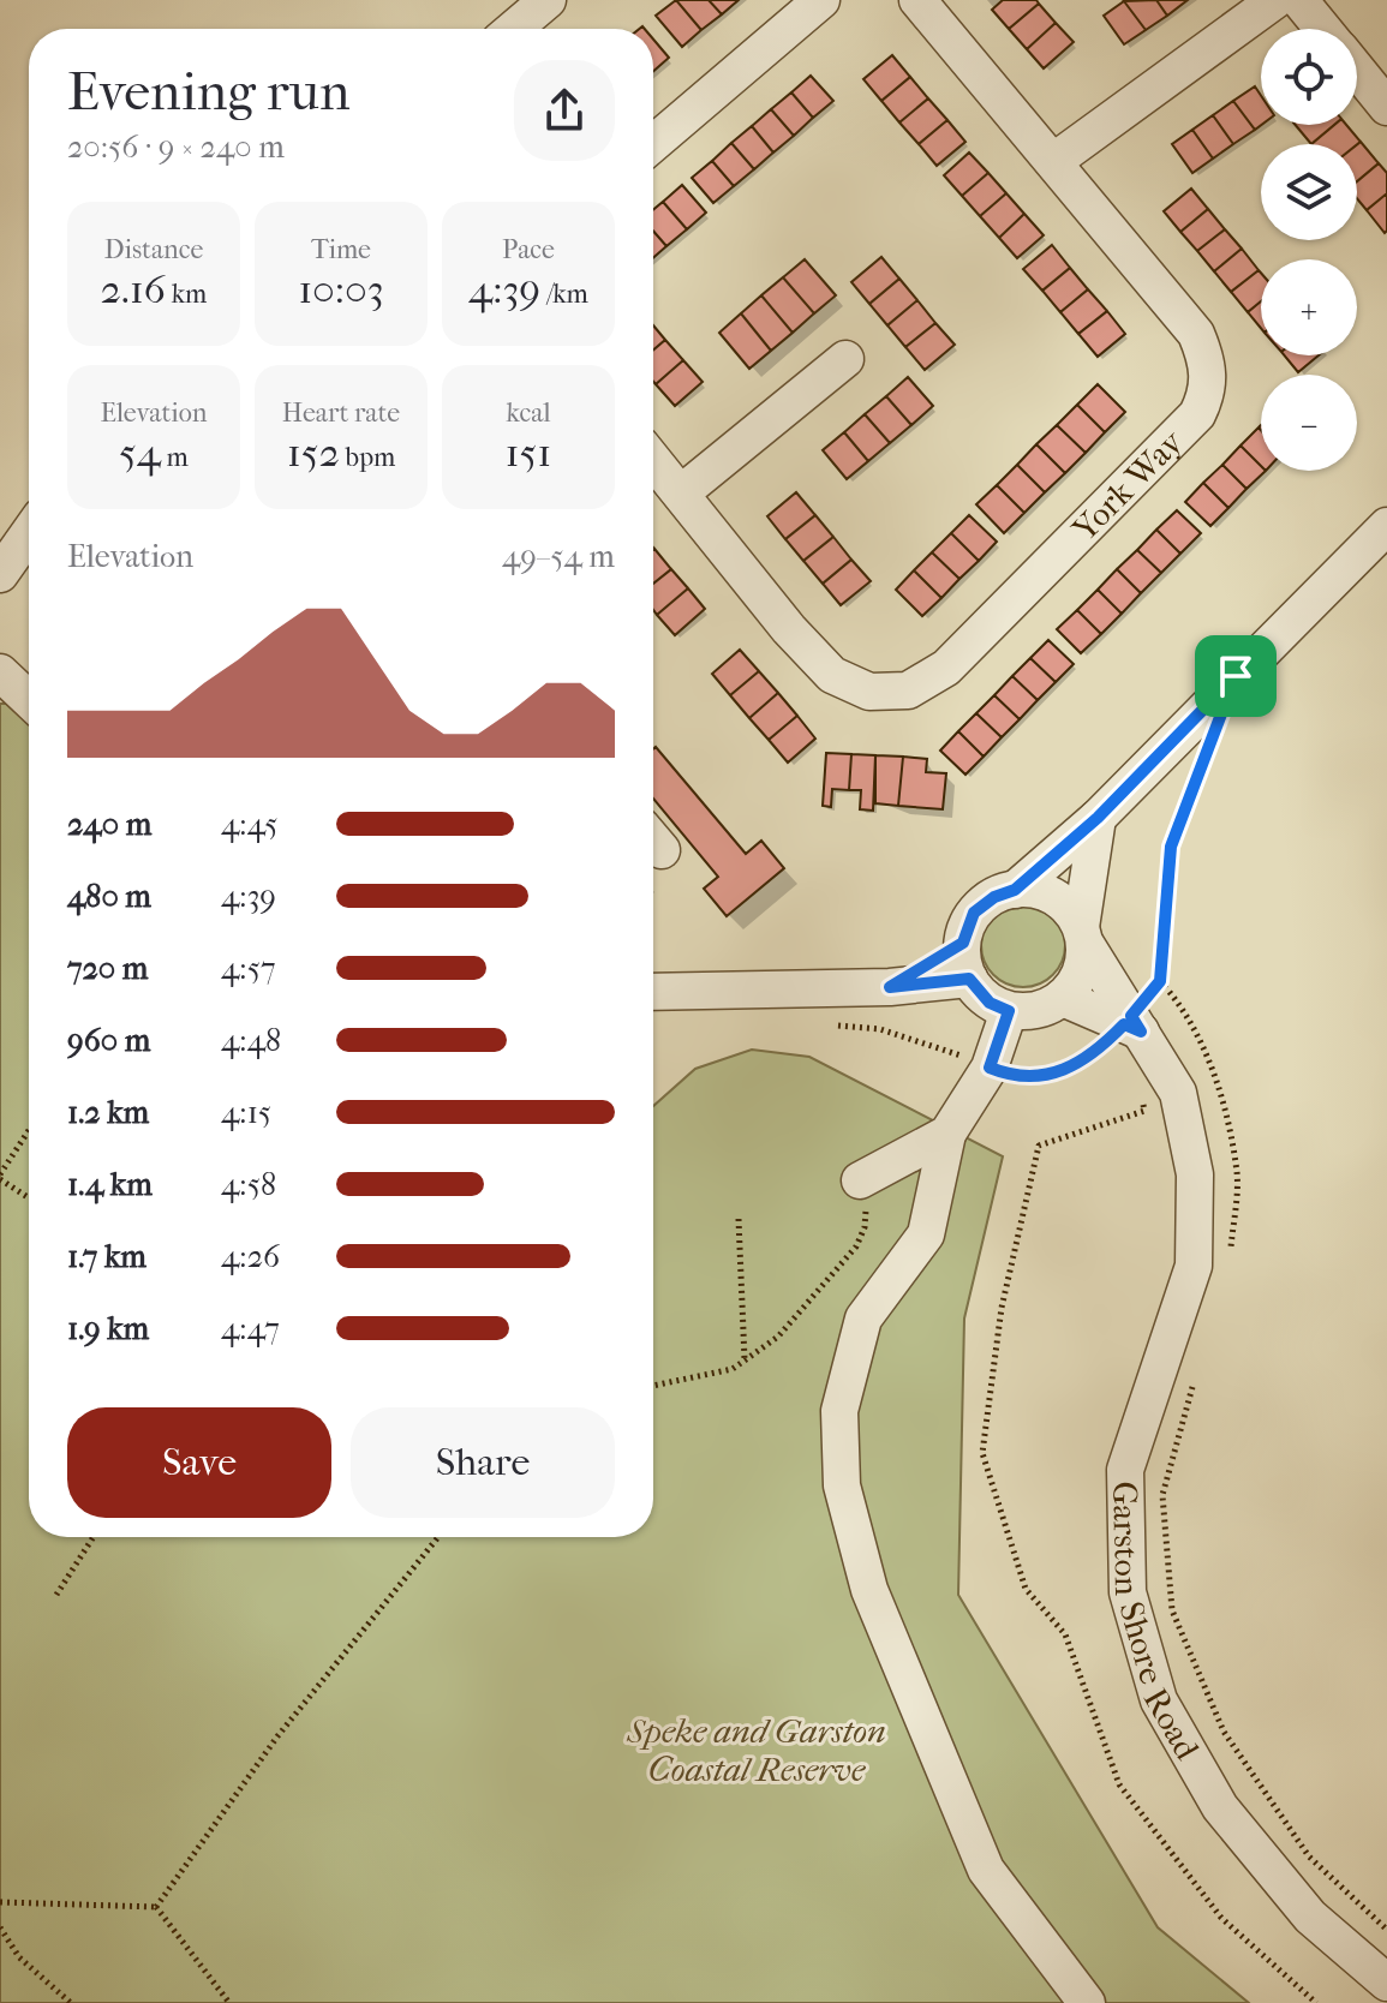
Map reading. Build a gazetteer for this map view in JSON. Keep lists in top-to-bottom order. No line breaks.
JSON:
{"streets":{"street":["York Way","Garston Shore Road"]},"parks":["Speke and Garston Coastal Reserve"],"page":{"map_buttons":["+","−"],"heading":["Evening run","20:56 · 9 × 240 m"],"stats":[["Distance","2.16 km"],["Time","10:03"],["Pace","4:39 /km"],["Elevation","54 m"],["Heart rate","152 bpm"],["kcal","151"]],"chart":["Elevation","49–54 m"],"list":[{"name":"240 m","note":"4:45"},{"name":"480 m","note":"4:39"},{"name":"720 m","note":"4:57"},{"name":"960 m","note":"4:48"},{"name":"1.2 km","note":"4:15"},{"name":"1.4 km","note":"4:58"},{"name":"1.7 km","note":"4:26"},{"name":"1.9 km","note":"4:47"}],"buttons":["Save","Share"]}}
